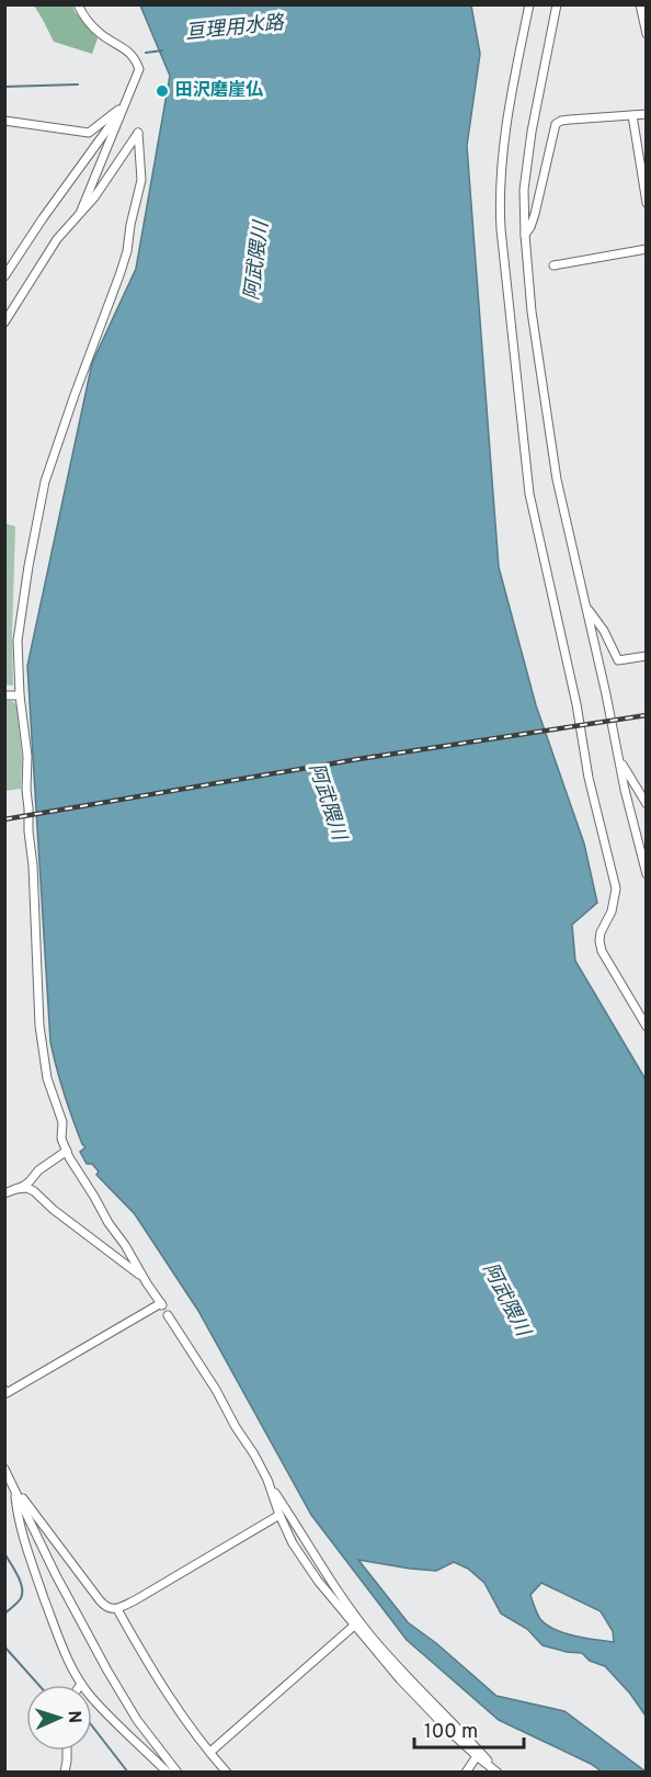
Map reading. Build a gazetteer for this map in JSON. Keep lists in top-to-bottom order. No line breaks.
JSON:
{"water":["亘理用水路","阿武隈川"],"places":["田沢磨崖仏"],"scale_bar":"100 m","north":"right"}
